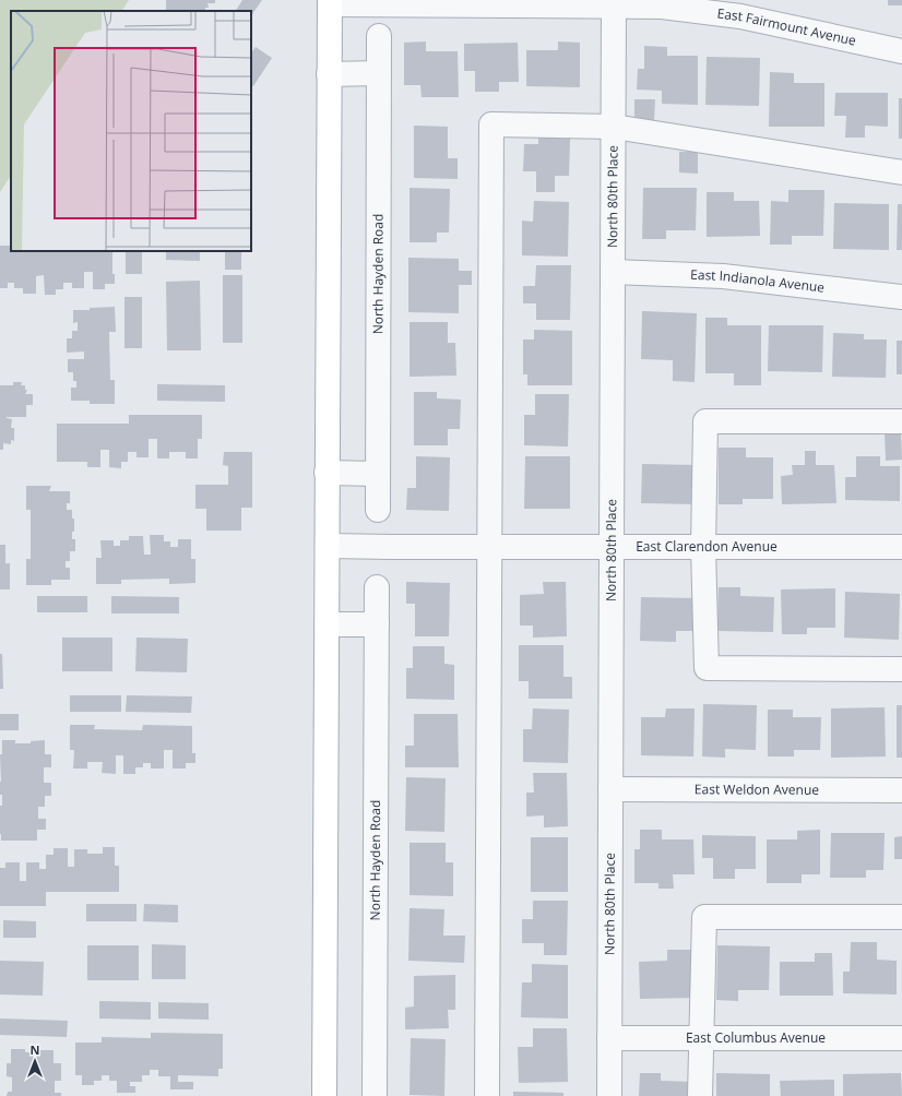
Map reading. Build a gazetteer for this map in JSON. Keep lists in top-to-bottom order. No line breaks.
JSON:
{"streets":{"street":["East Fairmount Avenue","North 80th Place","North Hayden Road","East Indianola Avenue","East Clarendon Avenue","East Weldon Avenue","East Columbus Avenue"]},"crossings":[["East Fairmount Avenue","North 80th Place"],["North 80th Place","East Indianola Avenue"],["North 80th Place","East Clarendon Avenue"],["North 80th Place","East Weldon Avenue"],["North 80th Place","East Columbus Avenue"]],"north":"top"}
